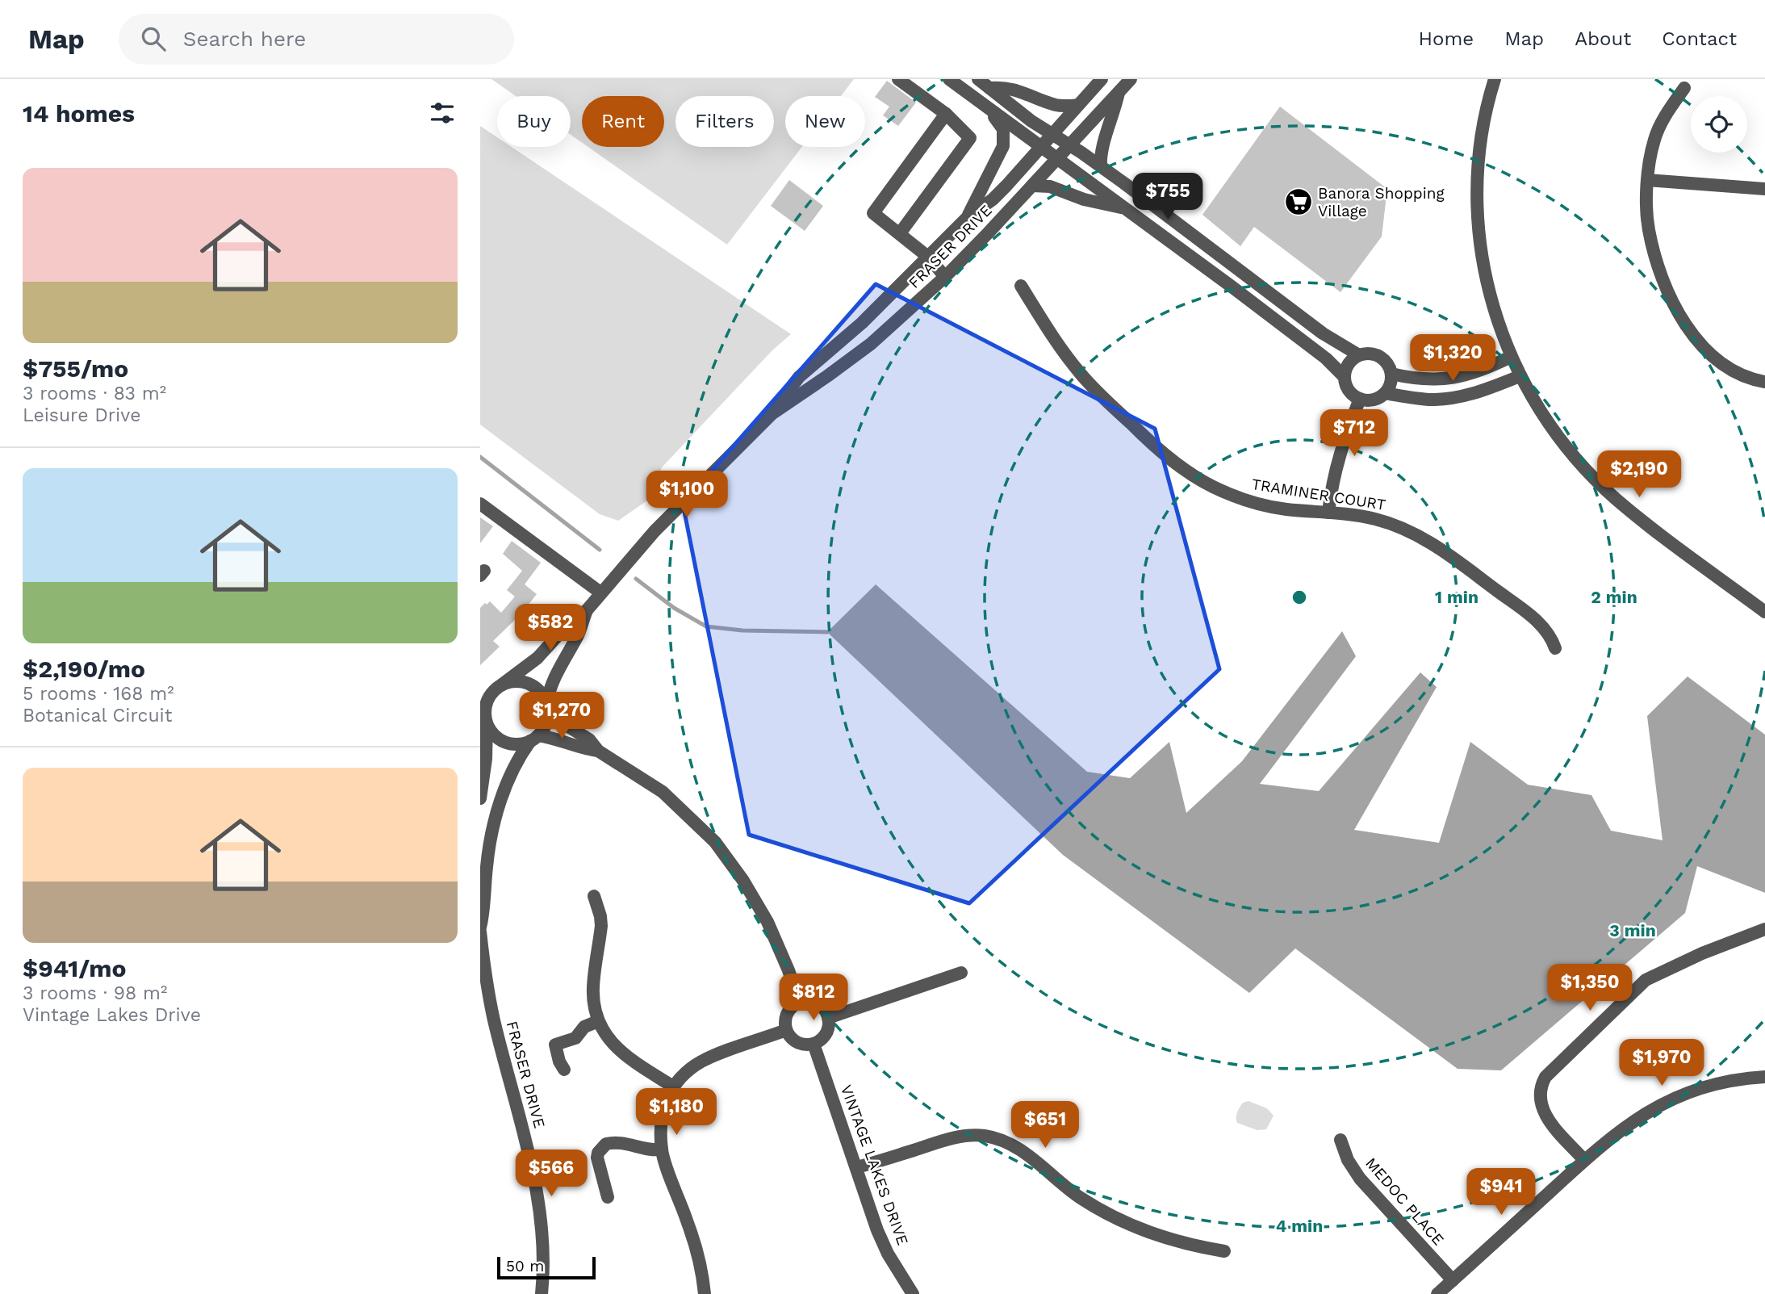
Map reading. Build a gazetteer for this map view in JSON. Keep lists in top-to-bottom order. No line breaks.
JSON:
{"streets":{"street":["FRASER DRIVE","TRAMINER COURT","VINTAGE LAKES DRIVE","MEDOC PLACE"]},"places":{"supermarket":["Banora Shopping Village"]},"scale_bar":"50 m","page":{"header":"Map","search":"Search here","nav":["Home","Map","About","Contact"],"heading":"14 homes","chip":["Buy","Rent","Filters","New"],"list":[{"name":"$755/mo","note":"3 rooms · 83 m² · Leisure Drive"},{"name":"$2,190/mo","note":"5 rooms · 168 m² · Botanical Circuit"},{"name":"$941/mo","note":"3 rooms · 98 m² · Vintage Lakes Drive"}],"price":["$755","$1,320","$712","$2,190","$1,100","$582","$1,270","$1,350","$812","$1,970","$1,180","$651","$566","$941"],"scale":"50 m"},"rings":["1 min","2 min","3 min","4 min"]}
